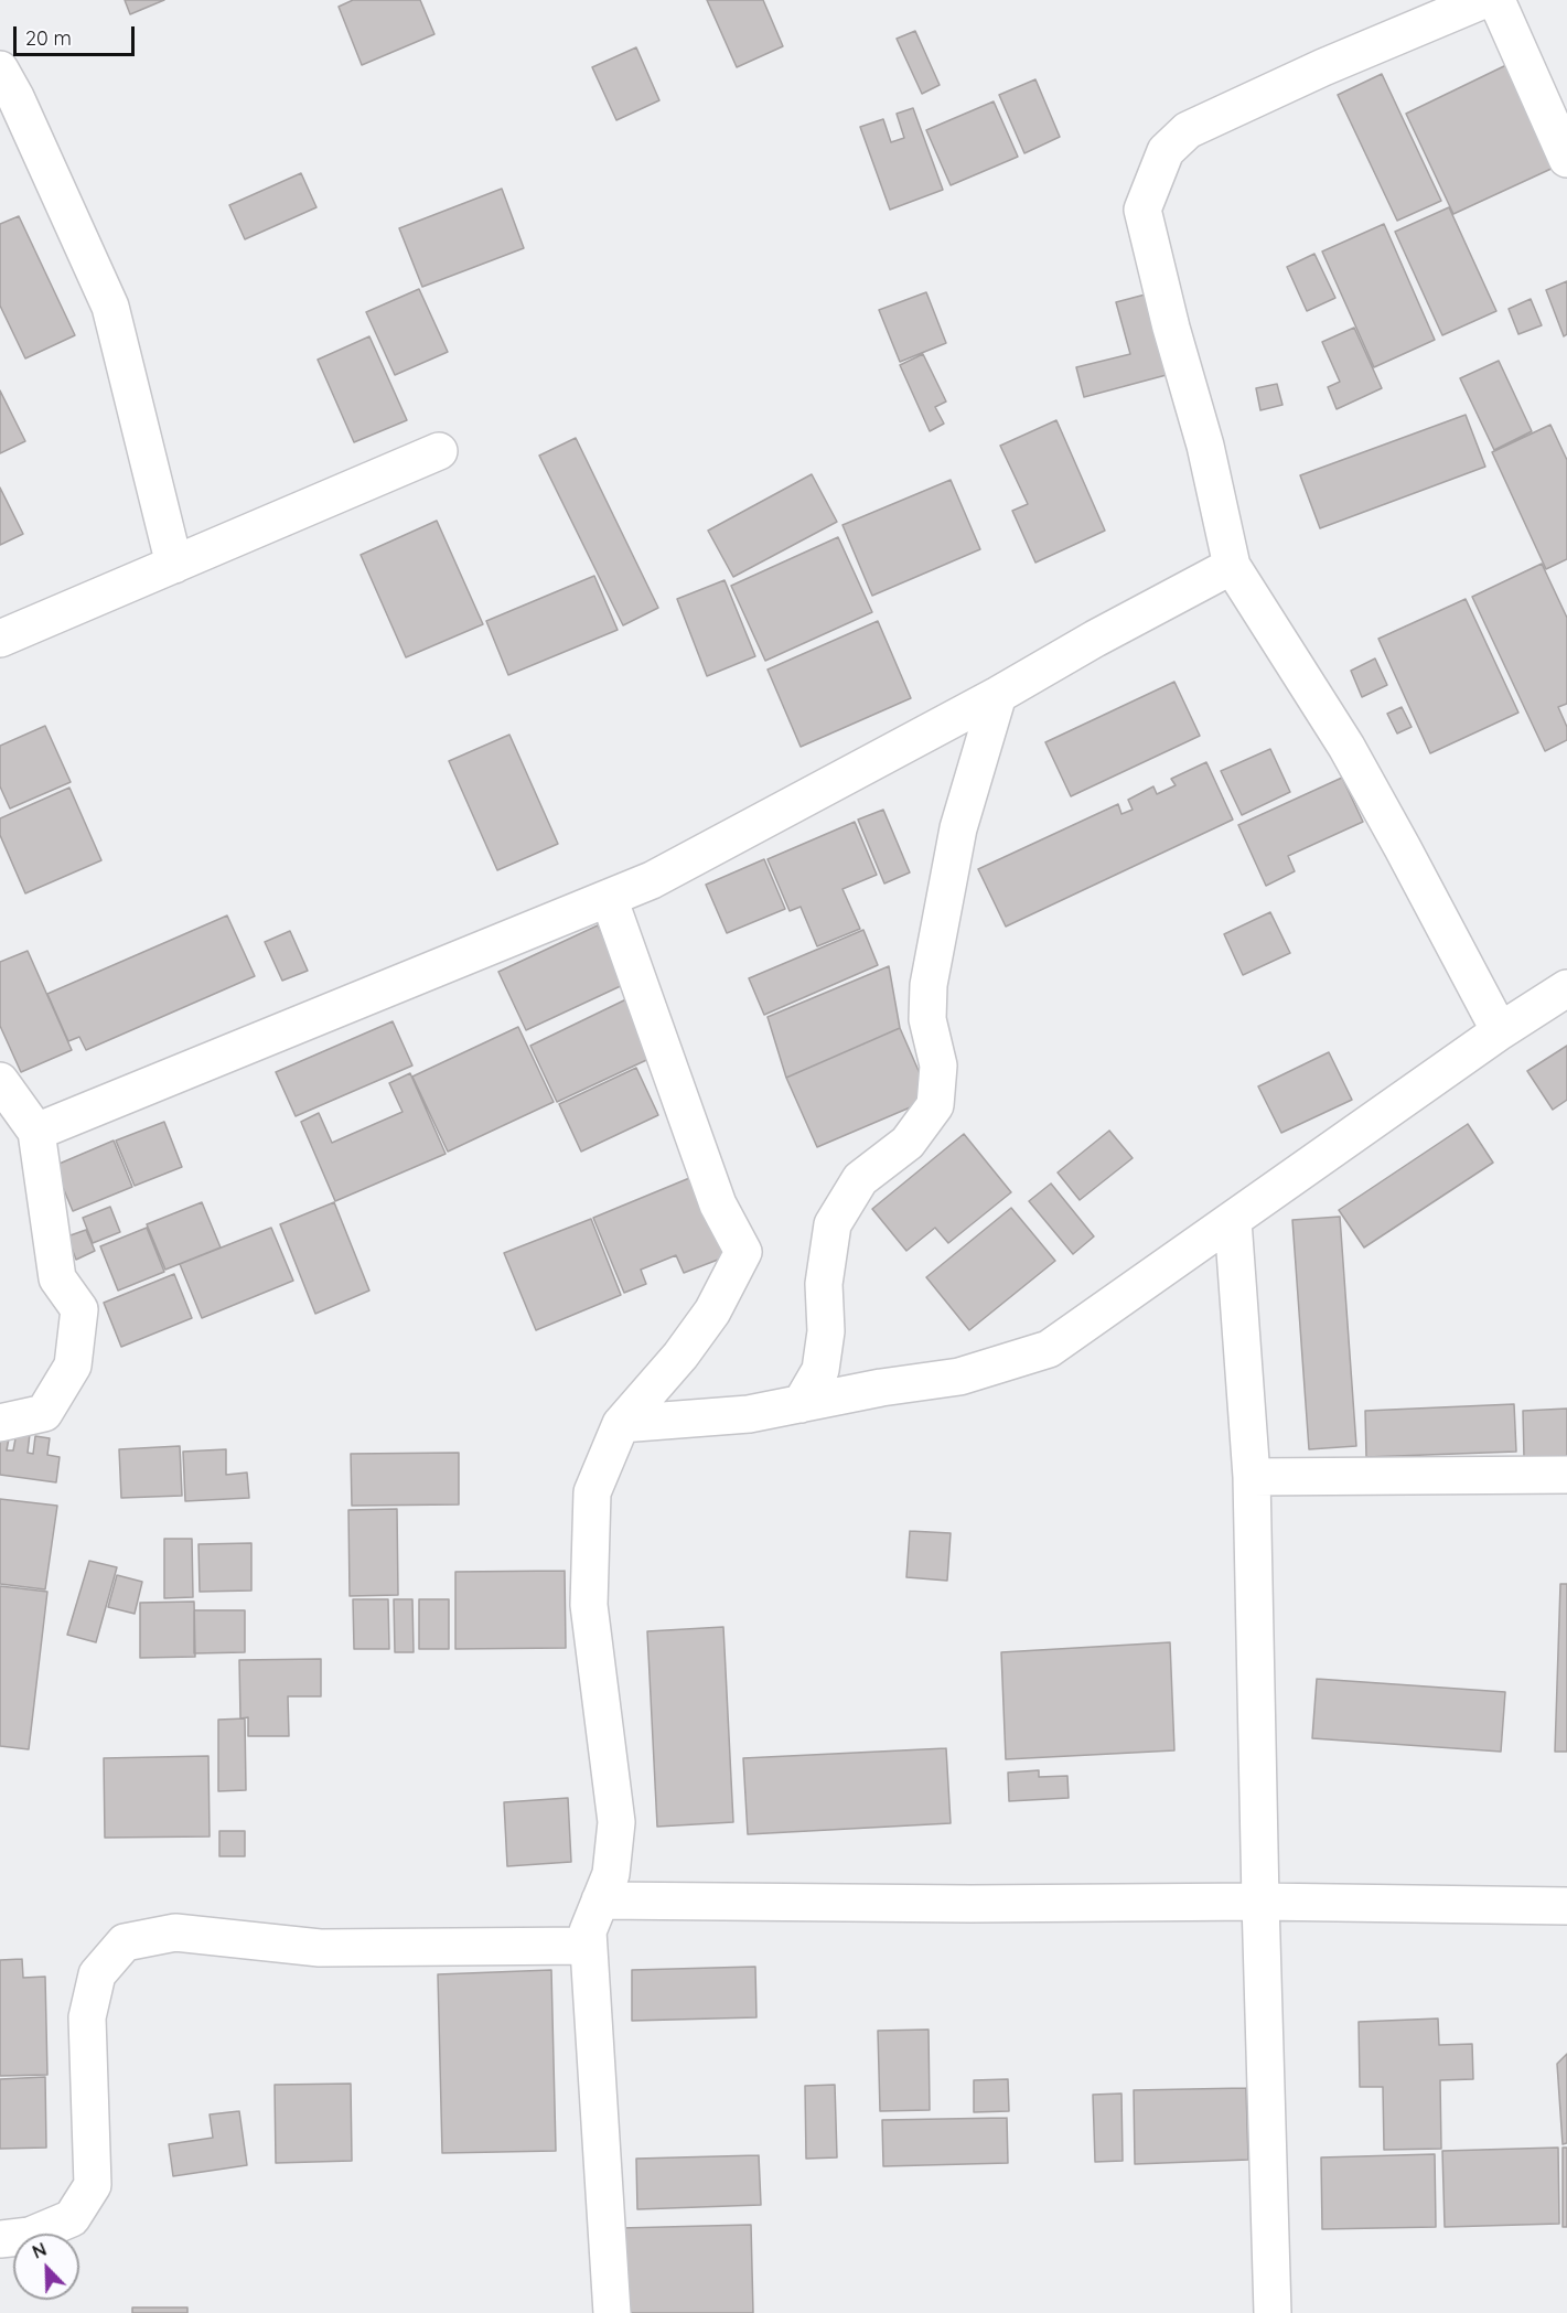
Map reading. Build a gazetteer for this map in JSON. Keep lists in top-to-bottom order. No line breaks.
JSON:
{"scale_bar":"20 m","north":"top left"}
